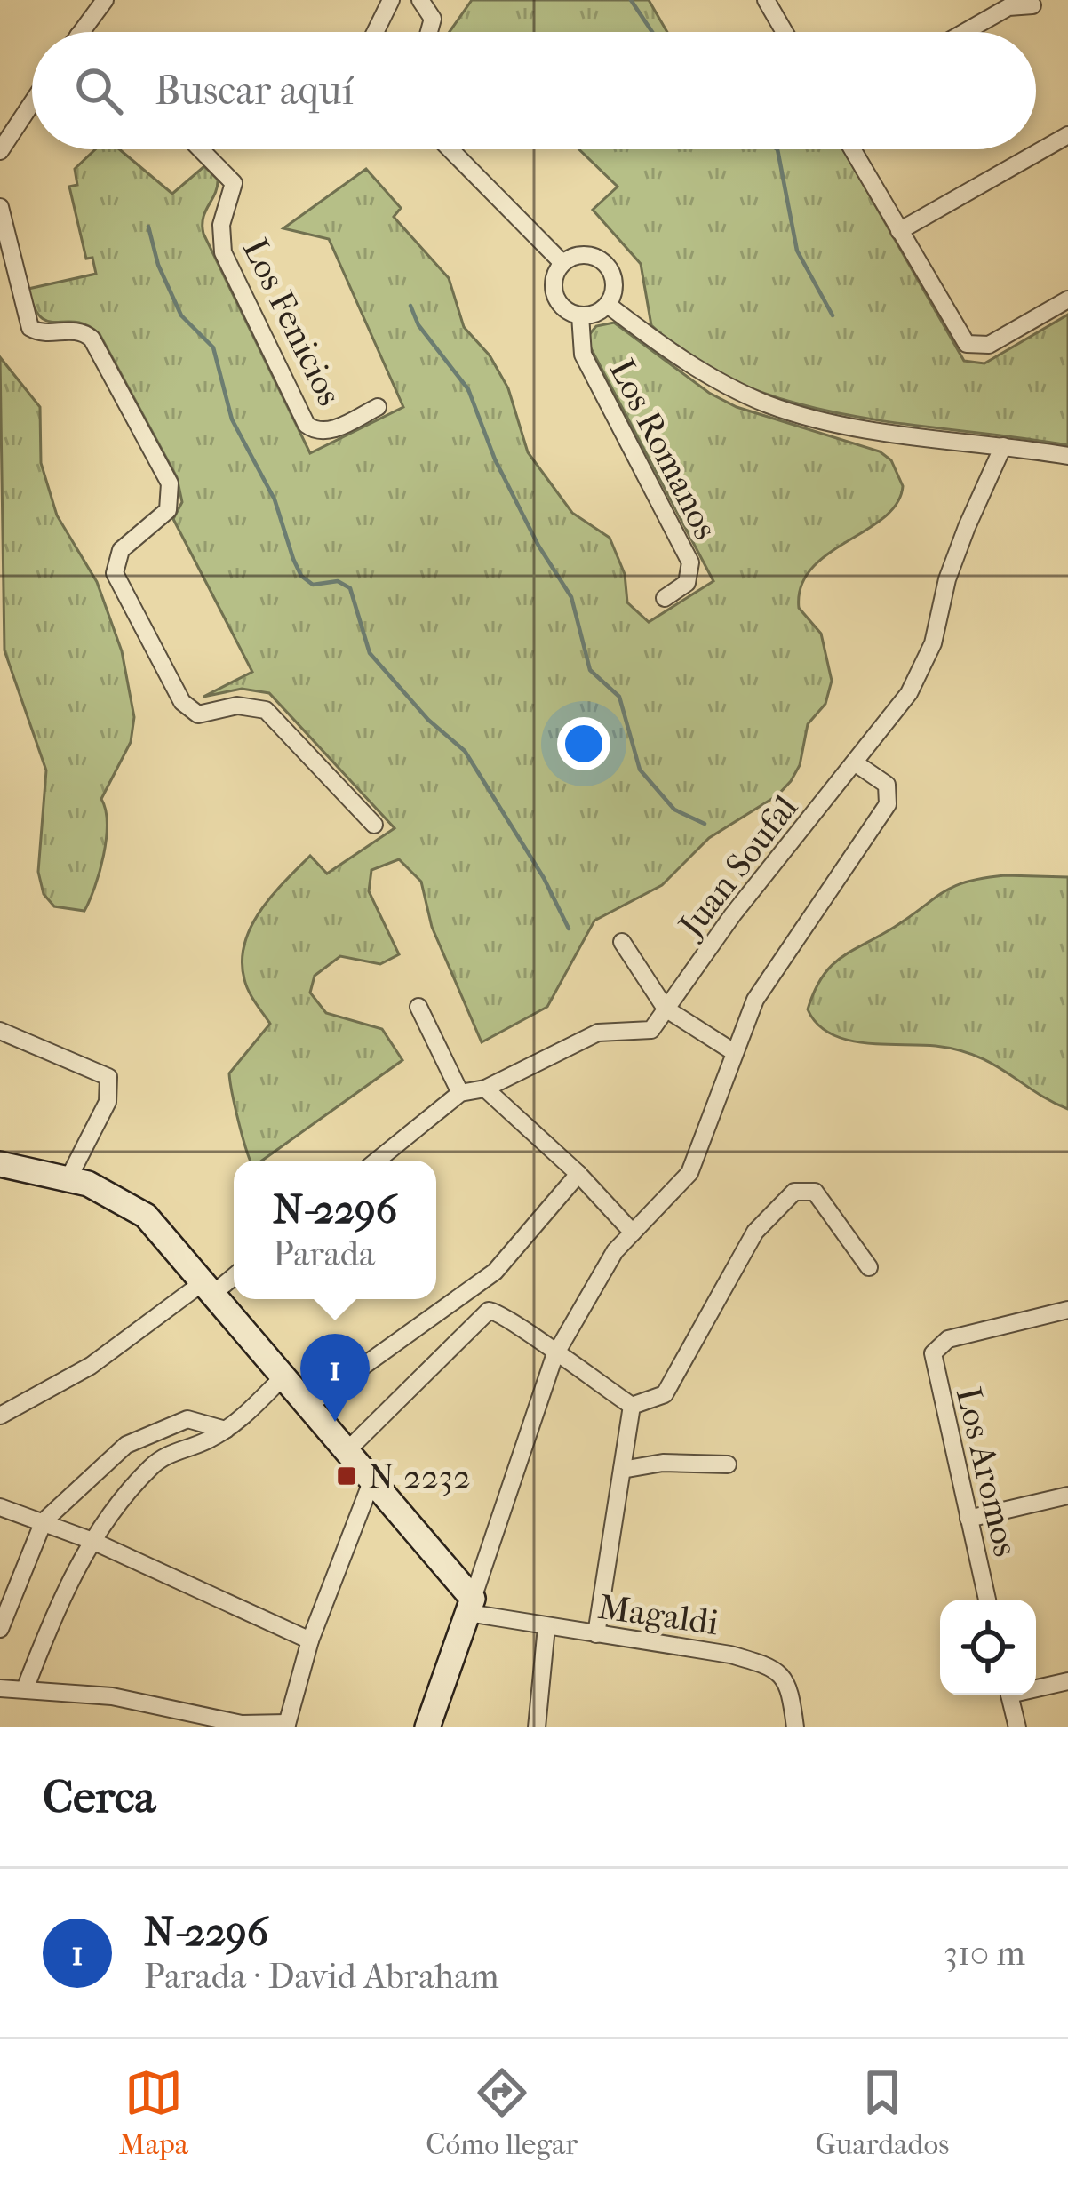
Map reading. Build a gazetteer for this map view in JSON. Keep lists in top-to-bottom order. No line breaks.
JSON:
{"streets":{"street":["Los Fenicios","Los Romanos","Juan Soufal","Los Aromos","Magaldi"]},"places":{"transit":["N-2232"]},"page":{"search":"Buscar aquí","popup":["N-2296","Parada"],"pins":"1","heading":"Cerca","list":[{"mark":"1","name":"N-2296","note":"Parada · David Abraham","value":"310 m"}],"nav":["Mapa","Cómo llegar","Guardados"]}}
